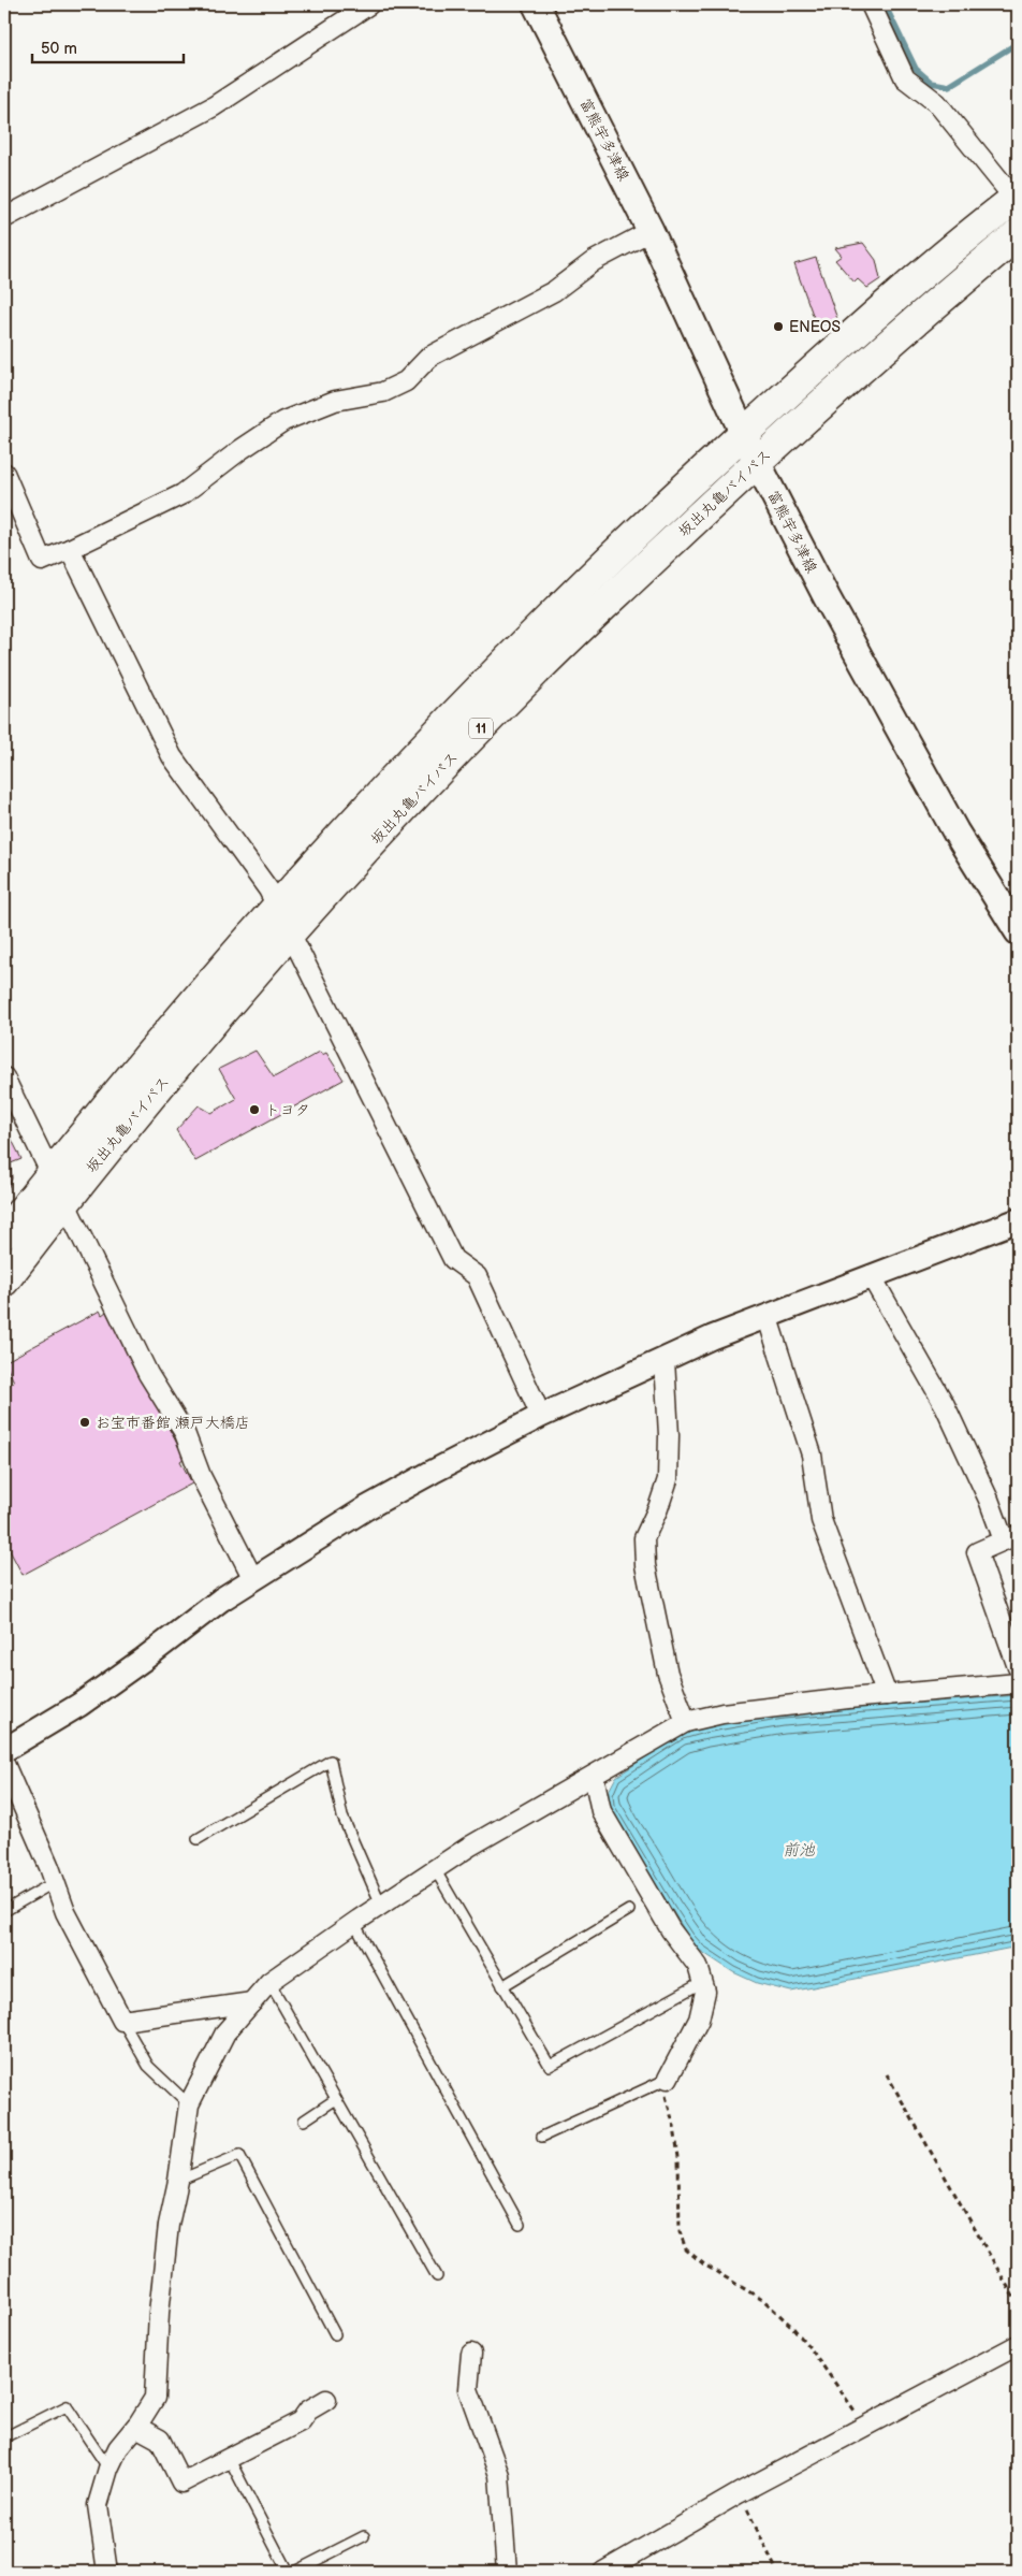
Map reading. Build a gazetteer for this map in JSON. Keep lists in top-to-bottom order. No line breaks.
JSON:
{"streets":{"highway":["坂出丸亀バイパス","11"],"main road":["富熊宇多津線"]},"crossings":[["富熊宇多津線","坂出丸亀バイパス"]],"water":["前池"],"places":["ENEOS","トヨタ","お宝市番館 瀬戸大橋店"],"scale_bar":"50 m"}
